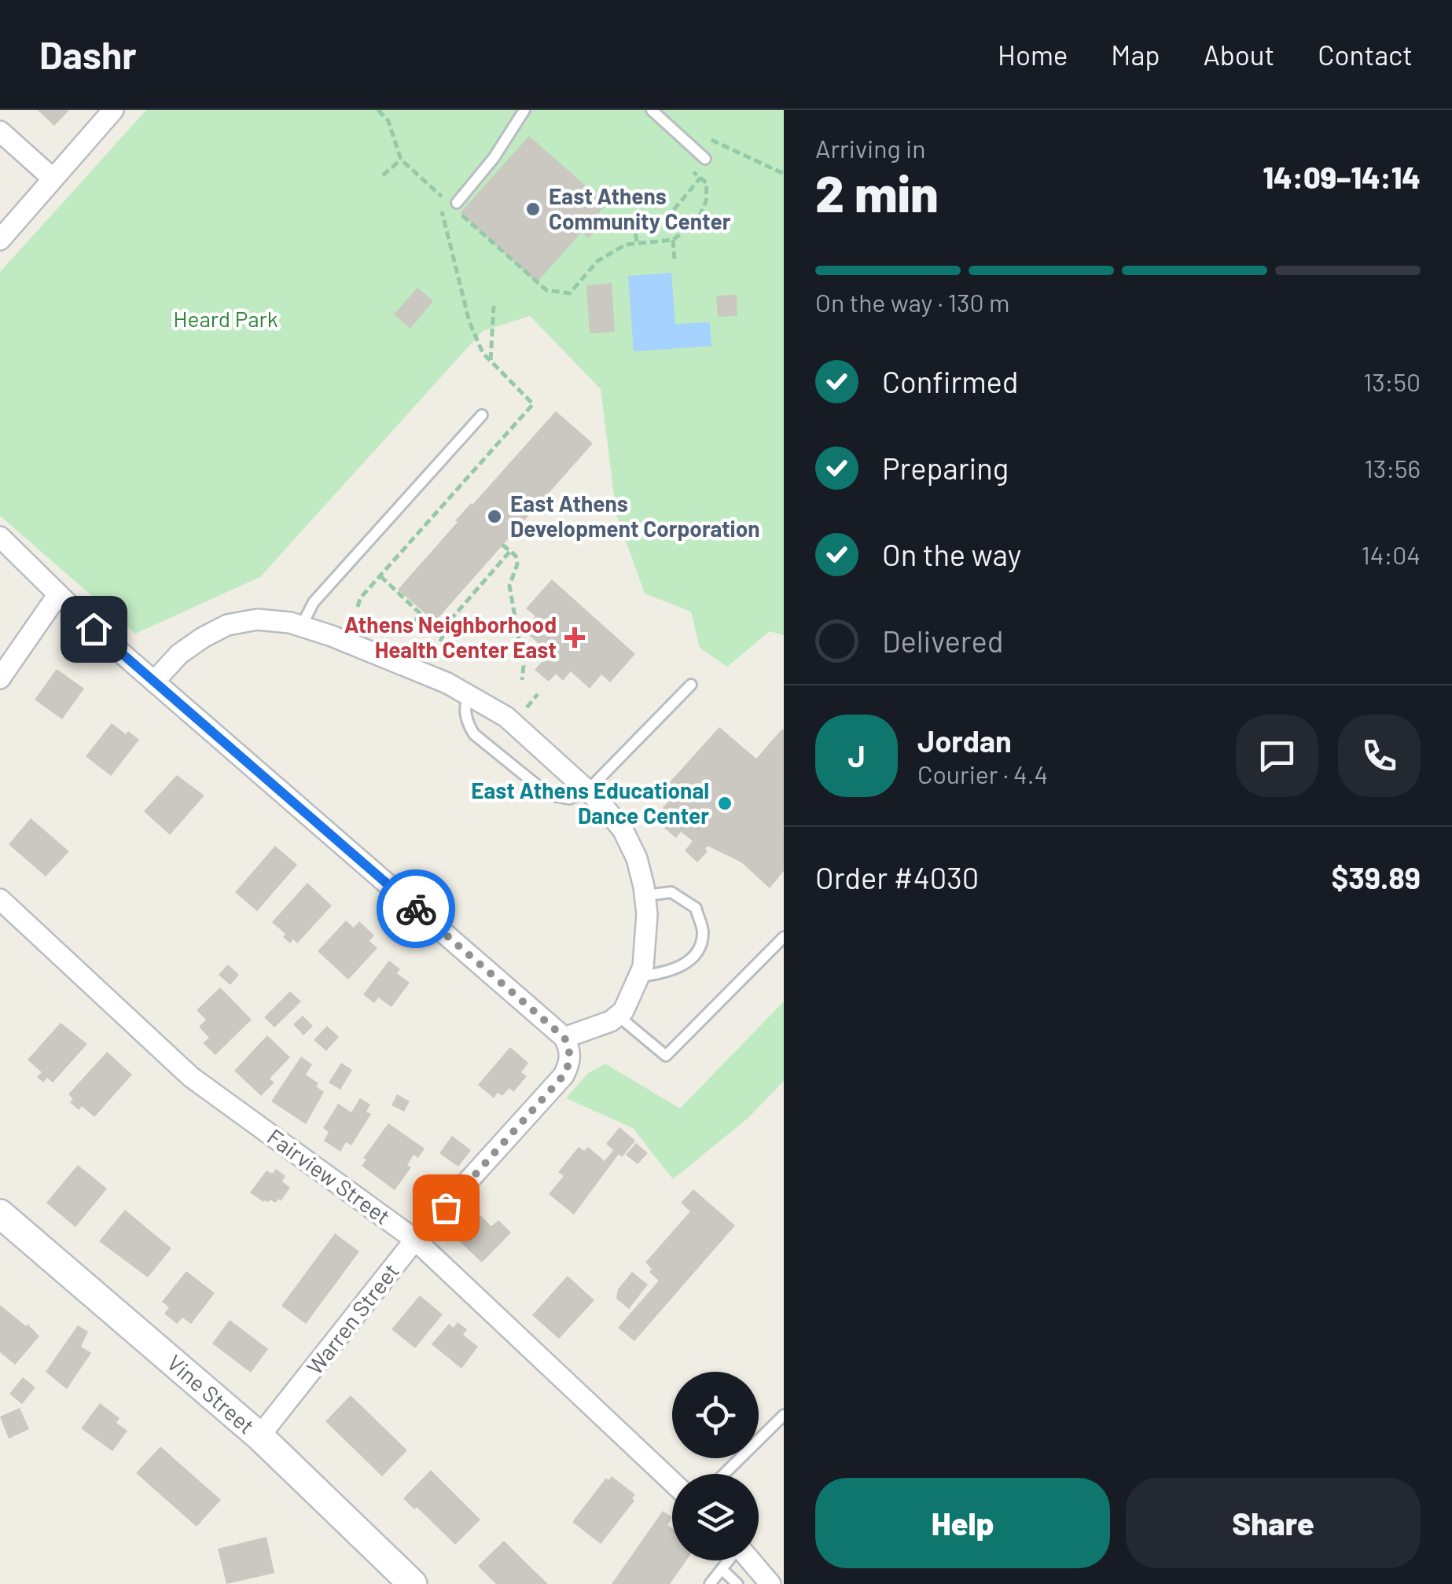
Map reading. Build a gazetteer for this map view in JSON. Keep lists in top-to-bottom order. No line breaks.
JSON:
{"streets":{"street":["Fairview Street","Warren Street","Vine Street"]},"crossings":[["Fairview Street","Warren Street"],["Warren Street","Vine Street"]],"parks":["Heard Park"],"places":{"other":["East Athens Community Center","East Athens Development Corporation","East Athens Educational Dance Center"],"health":["Athens Neighborhood Health Center East"]},"page":{"header":"Dashr","nav":["Home","Map","About","Contact"],"heading":["2 min","Arriving in","14:09–14:14"],"panel":["Jordan","Courier · 4.4","Order #4030","$39.89"],"bar":"On the way · 130 m","list":[["Confirmed","13:50"],["Preparing","13:56"],["On the way","14:04"],"Delivered"],"round":"J","buttons":["Help","Share"]}}
